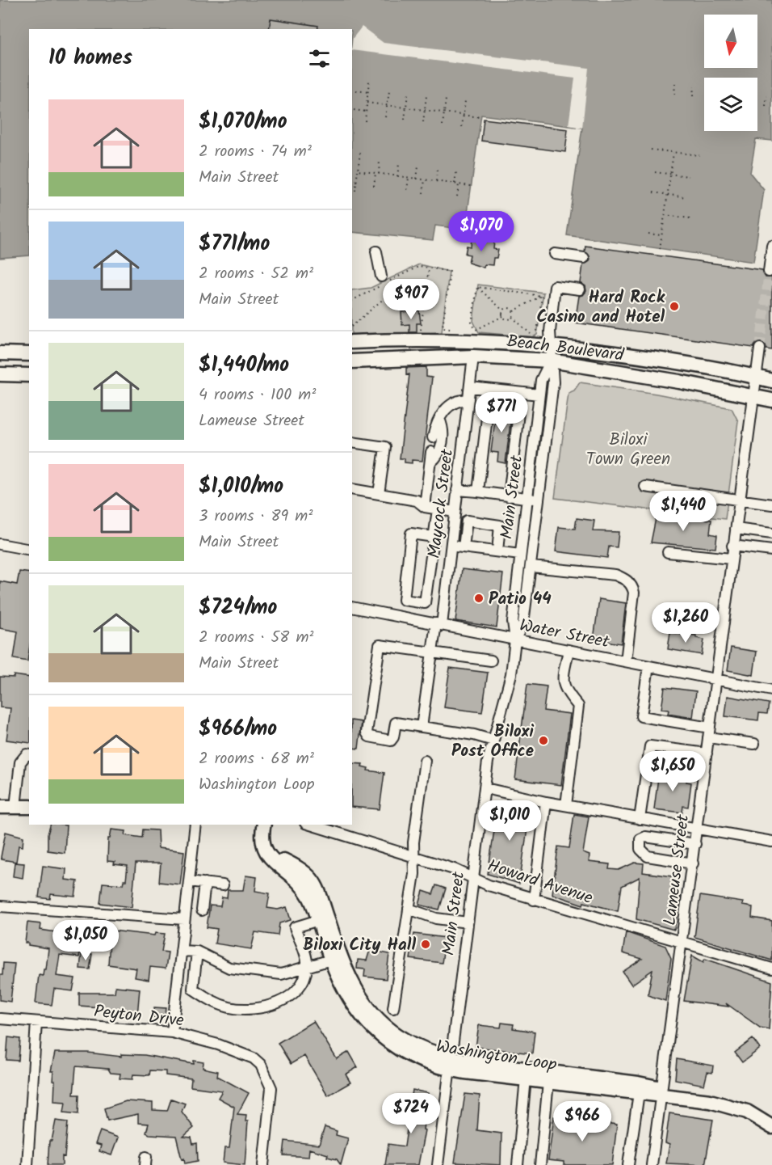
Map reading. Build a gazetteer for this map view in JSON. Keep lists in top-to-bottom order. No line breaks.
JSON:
{"streets":{"main road":["Beach Boulevard","Washington Loop"],"street":["Main Street","Maycock Street","Water Street","Lameuse Street","Howard Avenue","Peyton Drive"]},"crossings":[["Beach Boulevard","Main Street"],["Beach Boulevard","Maycock Street"],["Beach Boulevard","Lameuse Street"],["Main Street","Water Street"],["Main Street","Howard Avenue"],["Main Street","Washington Loop"],["Maycock Street","Water Street"],["Water Street","Lameuse Street"],["Lameuse Street","Howard Avenue"],["Lameuse Street","Washington Loop"]],"parks":["Biloxi Town Green"],"places":["Hard Rock Casino and Hotel","Patio 44","Biloxi Post Office","Biloxi City Hall"],"north":"bottom","page":{"heading":"10 homes","list":[{"name":"$1,070/mo","note":"2 rooms · 74 m² · Main Street"},{"name":"$771/mo","note":"2 rooms · 52 m² · Main Street"},{"name":"$1,440/mo","note":"4 rooms · 100 m² · Lameuse Street"},{"name":"$1,010/mo","note":"3 rooms · 89 m² · Main Street"},{"name":"$724/mo","note":"2 rooms · 58 m² · Main Street"},{"name":"$966/mo","note":"2 rooms · 68 m² · Washington Loop"}],"price":["$1,070","$907","$771","$1,440","$1,260","$1,650","$1,010","$1,050","$724","$966"]}}
